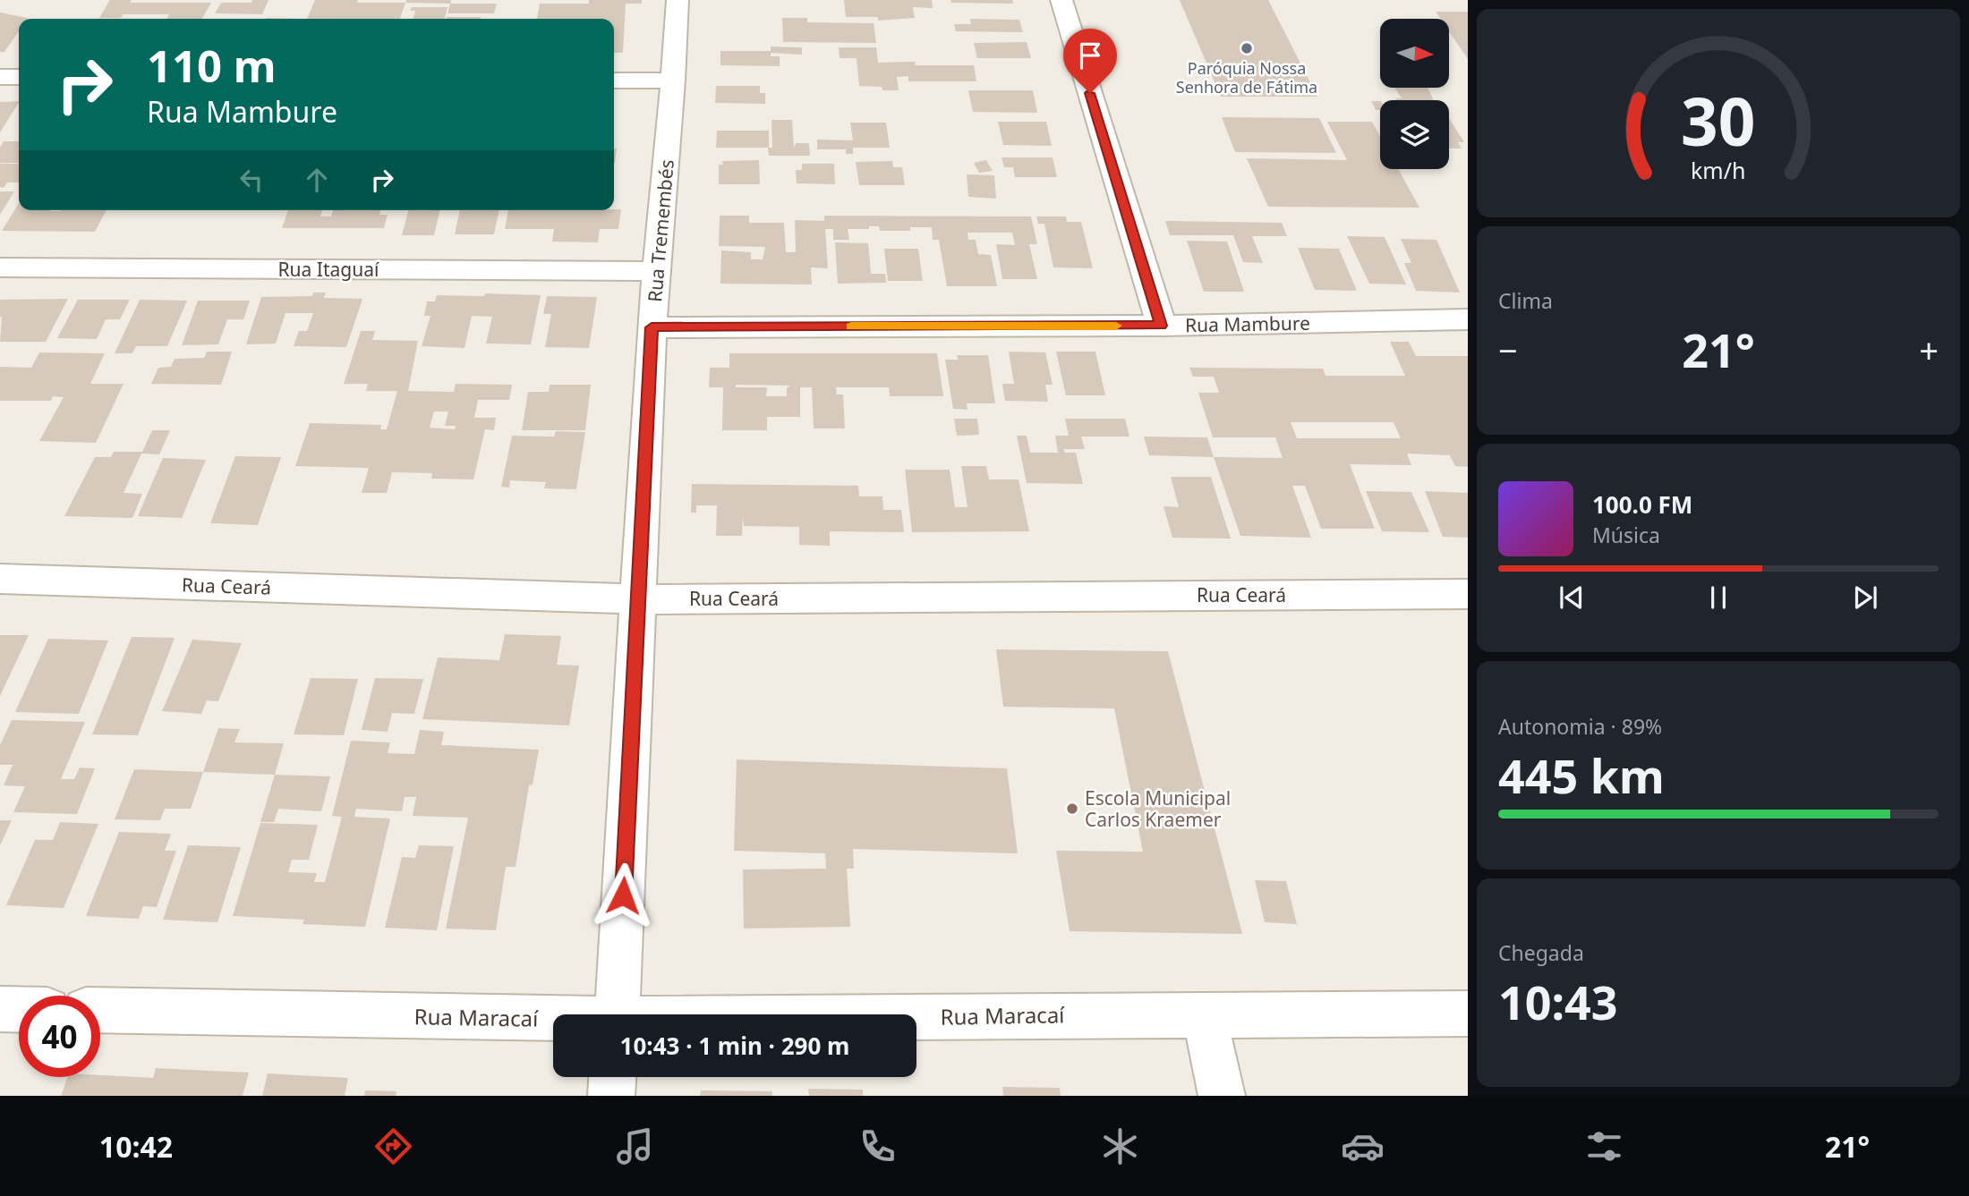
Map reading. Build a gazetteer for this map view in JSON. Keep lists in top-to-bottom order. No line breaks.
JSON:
{"streets":{"street":["Rua Tremembés","Rua Itaguaí","Rua Mambure","Rua Ceará","Rua Maracaí"]},"crossings":[["Rua Tremembés","Rua Itaguaí"],["Rua Tremembés","Rua Mambure"],["Rua Tremembés","Rua Ceará"]],"places":["Paróquia Nossa Senhora de Fátima","Escola Municipal Carlos Kraemer"],"north":"right","page":{"turn":["110 m","Rua Mambure"],"tile":["Clima",["Autonomia · 89%","445 km"],["Chegada","10:43"]],"heat":["−","21°","+"],"song":["100.0 FM","Música"],"limit":"40","trip":"10:43 · 1 min · 290 m","tabs":["10:42","21°"],"gauge":["30","km/h"]}}
